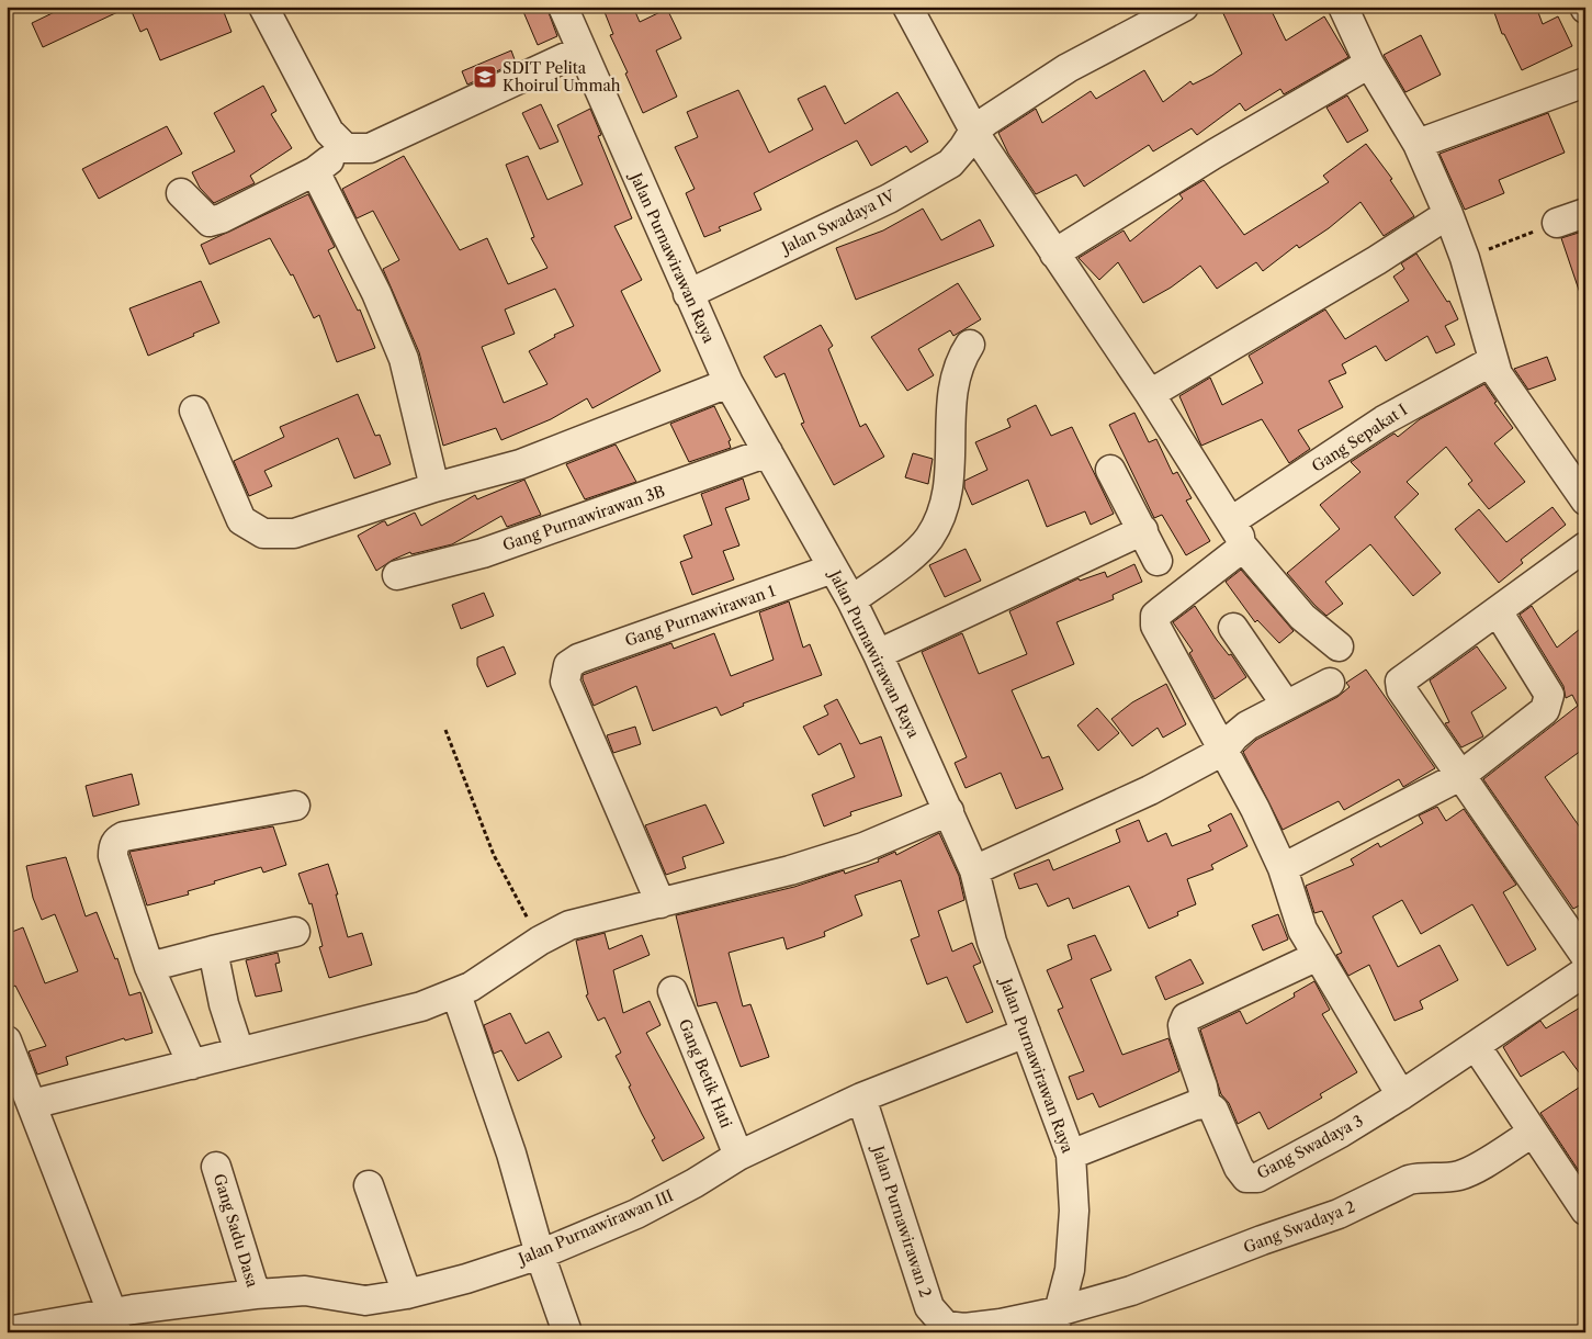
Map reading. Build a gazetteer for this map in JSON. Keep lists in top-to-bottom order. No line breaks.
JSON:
{"streets":{"street":["Jalan Swadaya IV","Jalan Purnawirawan Raya","Gang Sepakat I","Gang Purnawirawan 3B","Gang Purnawirawan 1","Gang Betik Hati","Gang Swadaya 3","Jalan Purnawirawan 2","Jalan Purnawirawan III","Gang Swadaya 2","Gang Sadu Dasa"]},"crossings":[["Jalan Swadaya IV","Jalan Purnawirawan Raya"],["Jalan Purnawirawan Raya","Gang Purnawirawan 3B"],["Jalan Purnawirawan Raya","Gang Purnawirawan 1"],["Jalan Purnawirawan Raya","Jalan Purnawirawan 2"],["Jalan Purnawirawan Raya","Jalan Purnawirawan III"],["Jalan Purnawirawan Raya","Gang Swadaya 2"],["Gang Betik Hati","Jalan Purnawirawan III"],["Jalan Purnawirawan 2","Jalan Purnawirawan III"],["Jalan Purnawirawan 2","Gang Swadaya 2"],["Jalan Purnawirawan III","Gang Sadu Dasa"]],"places":{"school or university":["SDIT Pelita Khoirul Ummah"]}}
